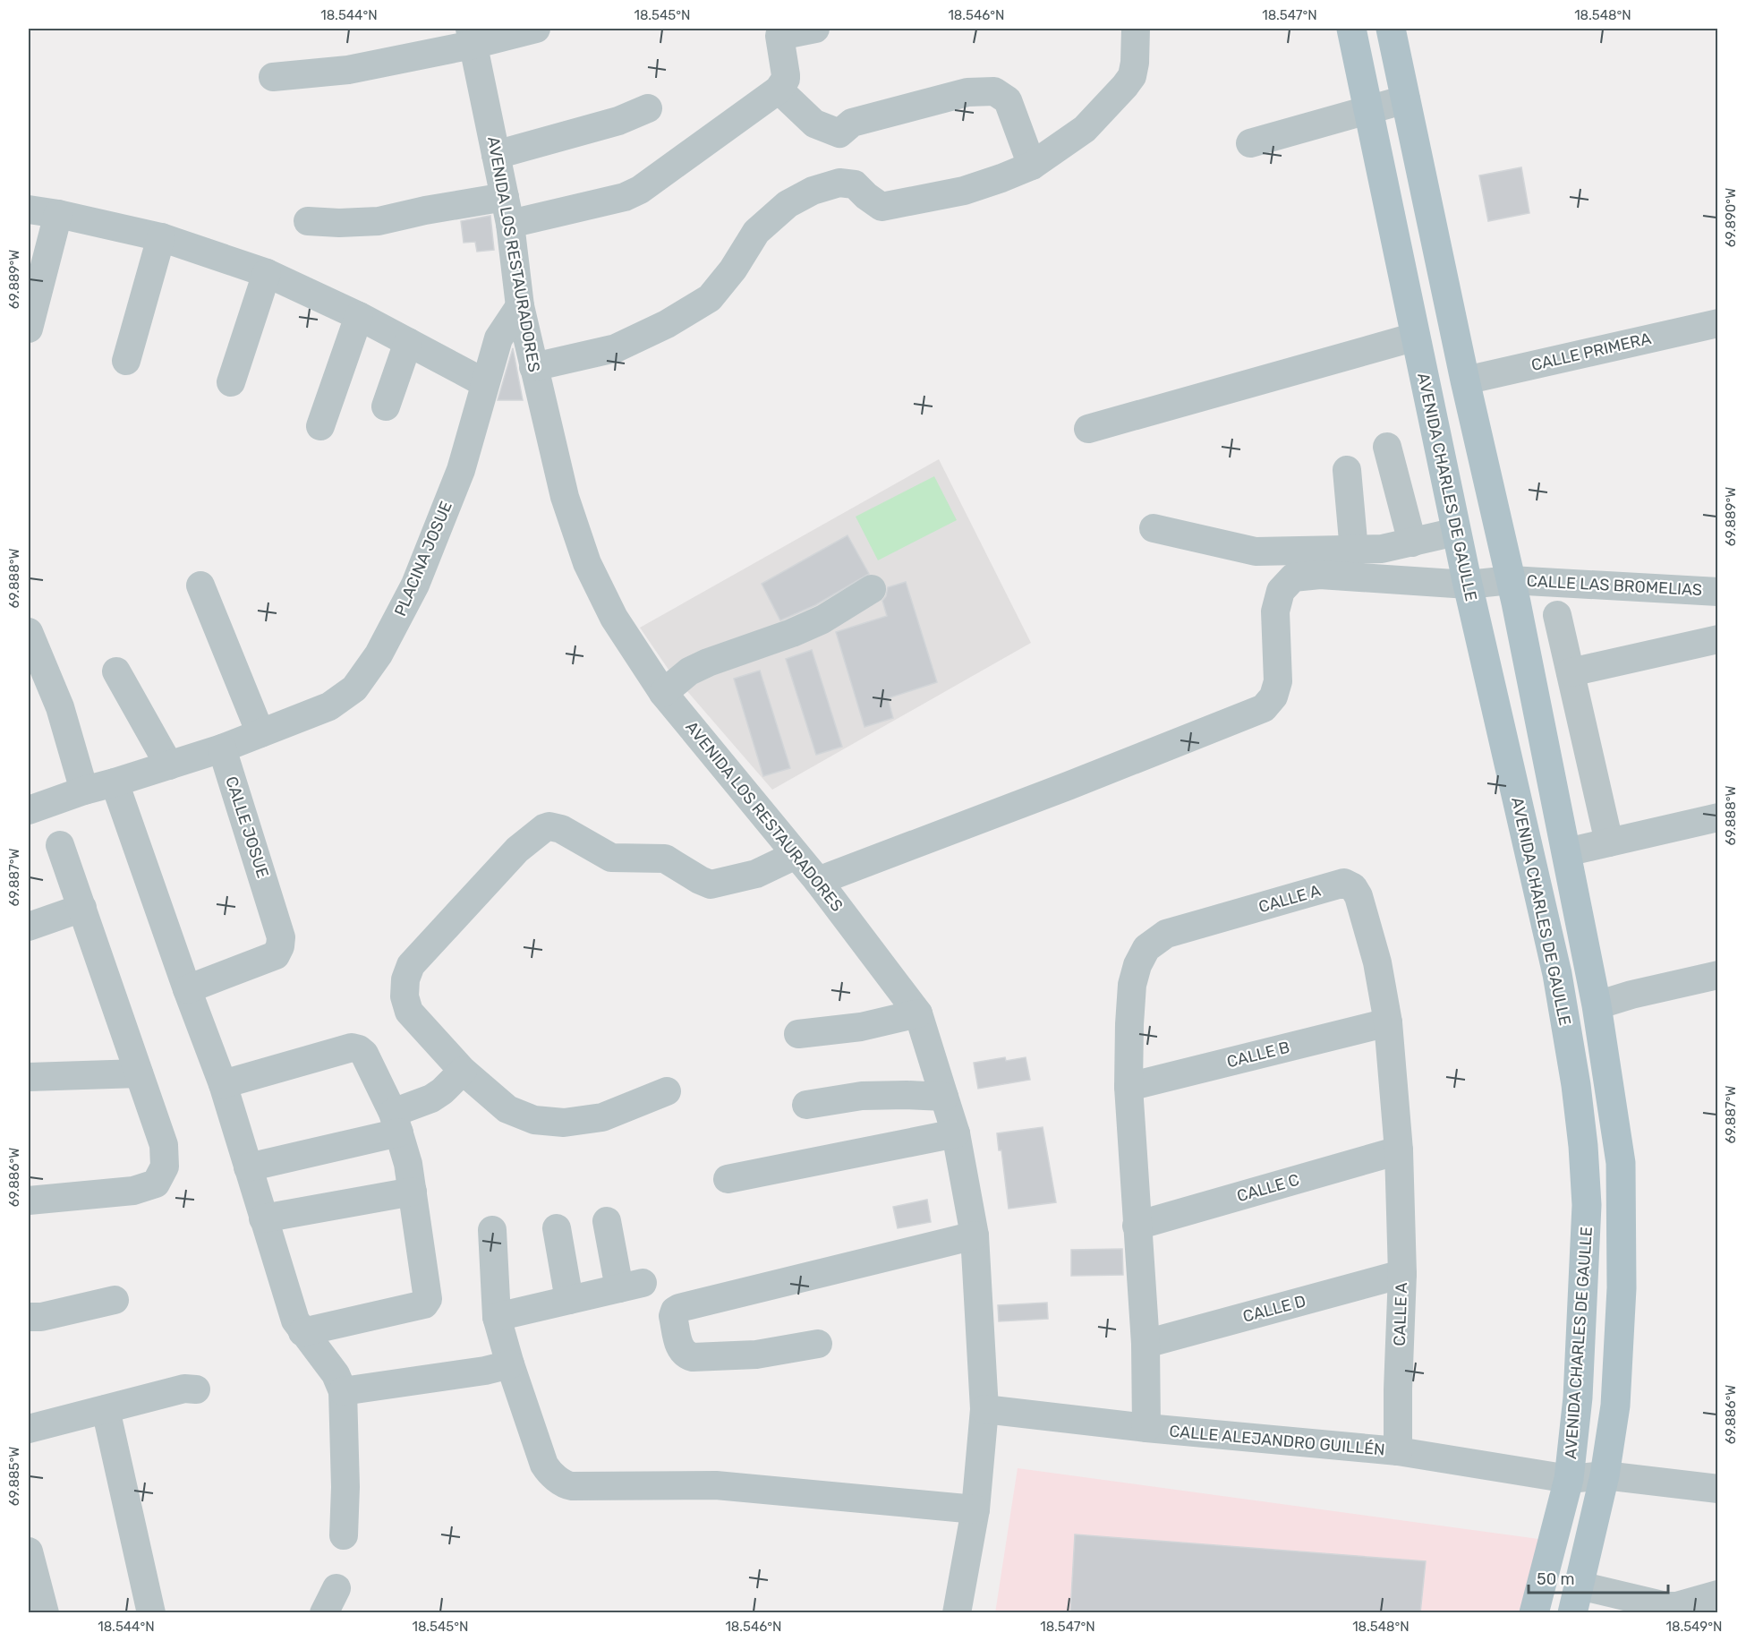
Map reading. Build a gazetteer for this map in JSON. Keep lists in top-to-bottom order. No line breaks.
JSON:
{"streets":{"main road":["AVENIDA CHARLES DE GAULLE"],"street":["AVENIDA LOS RESTAURADORES","CALLE PRIMERA","PLACINA JOSUE","CALLE LAS BROMELIAS","CALLE JOSUE","CALLE A","CALLE B","CALLE C","CALLE D","CALLE ALEJANDRO GUILLÉN"]},"crossings":[["AVENIDA LOS RESTAURADORES","PLACINA JOSUE"],["AVENIDA LOS RESTAURADORES","CALLE LAS BROMELIAS"],["AVENIDA LOS RESTAURADORES","CALLE ALEJANDRO GUILLÉN"],["AVENIDA CHARLES DE GAULLE","CALLE LAS BROMELIAS"],["AVENIDA CHARLES DE GAULLE","CALLE ALEJANDRO GUILLÉN"],["PLACINA JOSUE","CALLE JOSUE"],["CALLE A","CALLE B"],["CALLE A","CALLE C"],["CALLE A","CALLE D"],["CALLE A","CALLE ALEJANDRO GUILLÉN"]],"scale_bar":"50 m","coordinates":["18.544°N","18.545°N","18.546°N","18.547°N","18.548°N","69.890°W","69.889°W","69.888°W","69.887°W","69.886°W","69.885°W","18.549°N"]}
